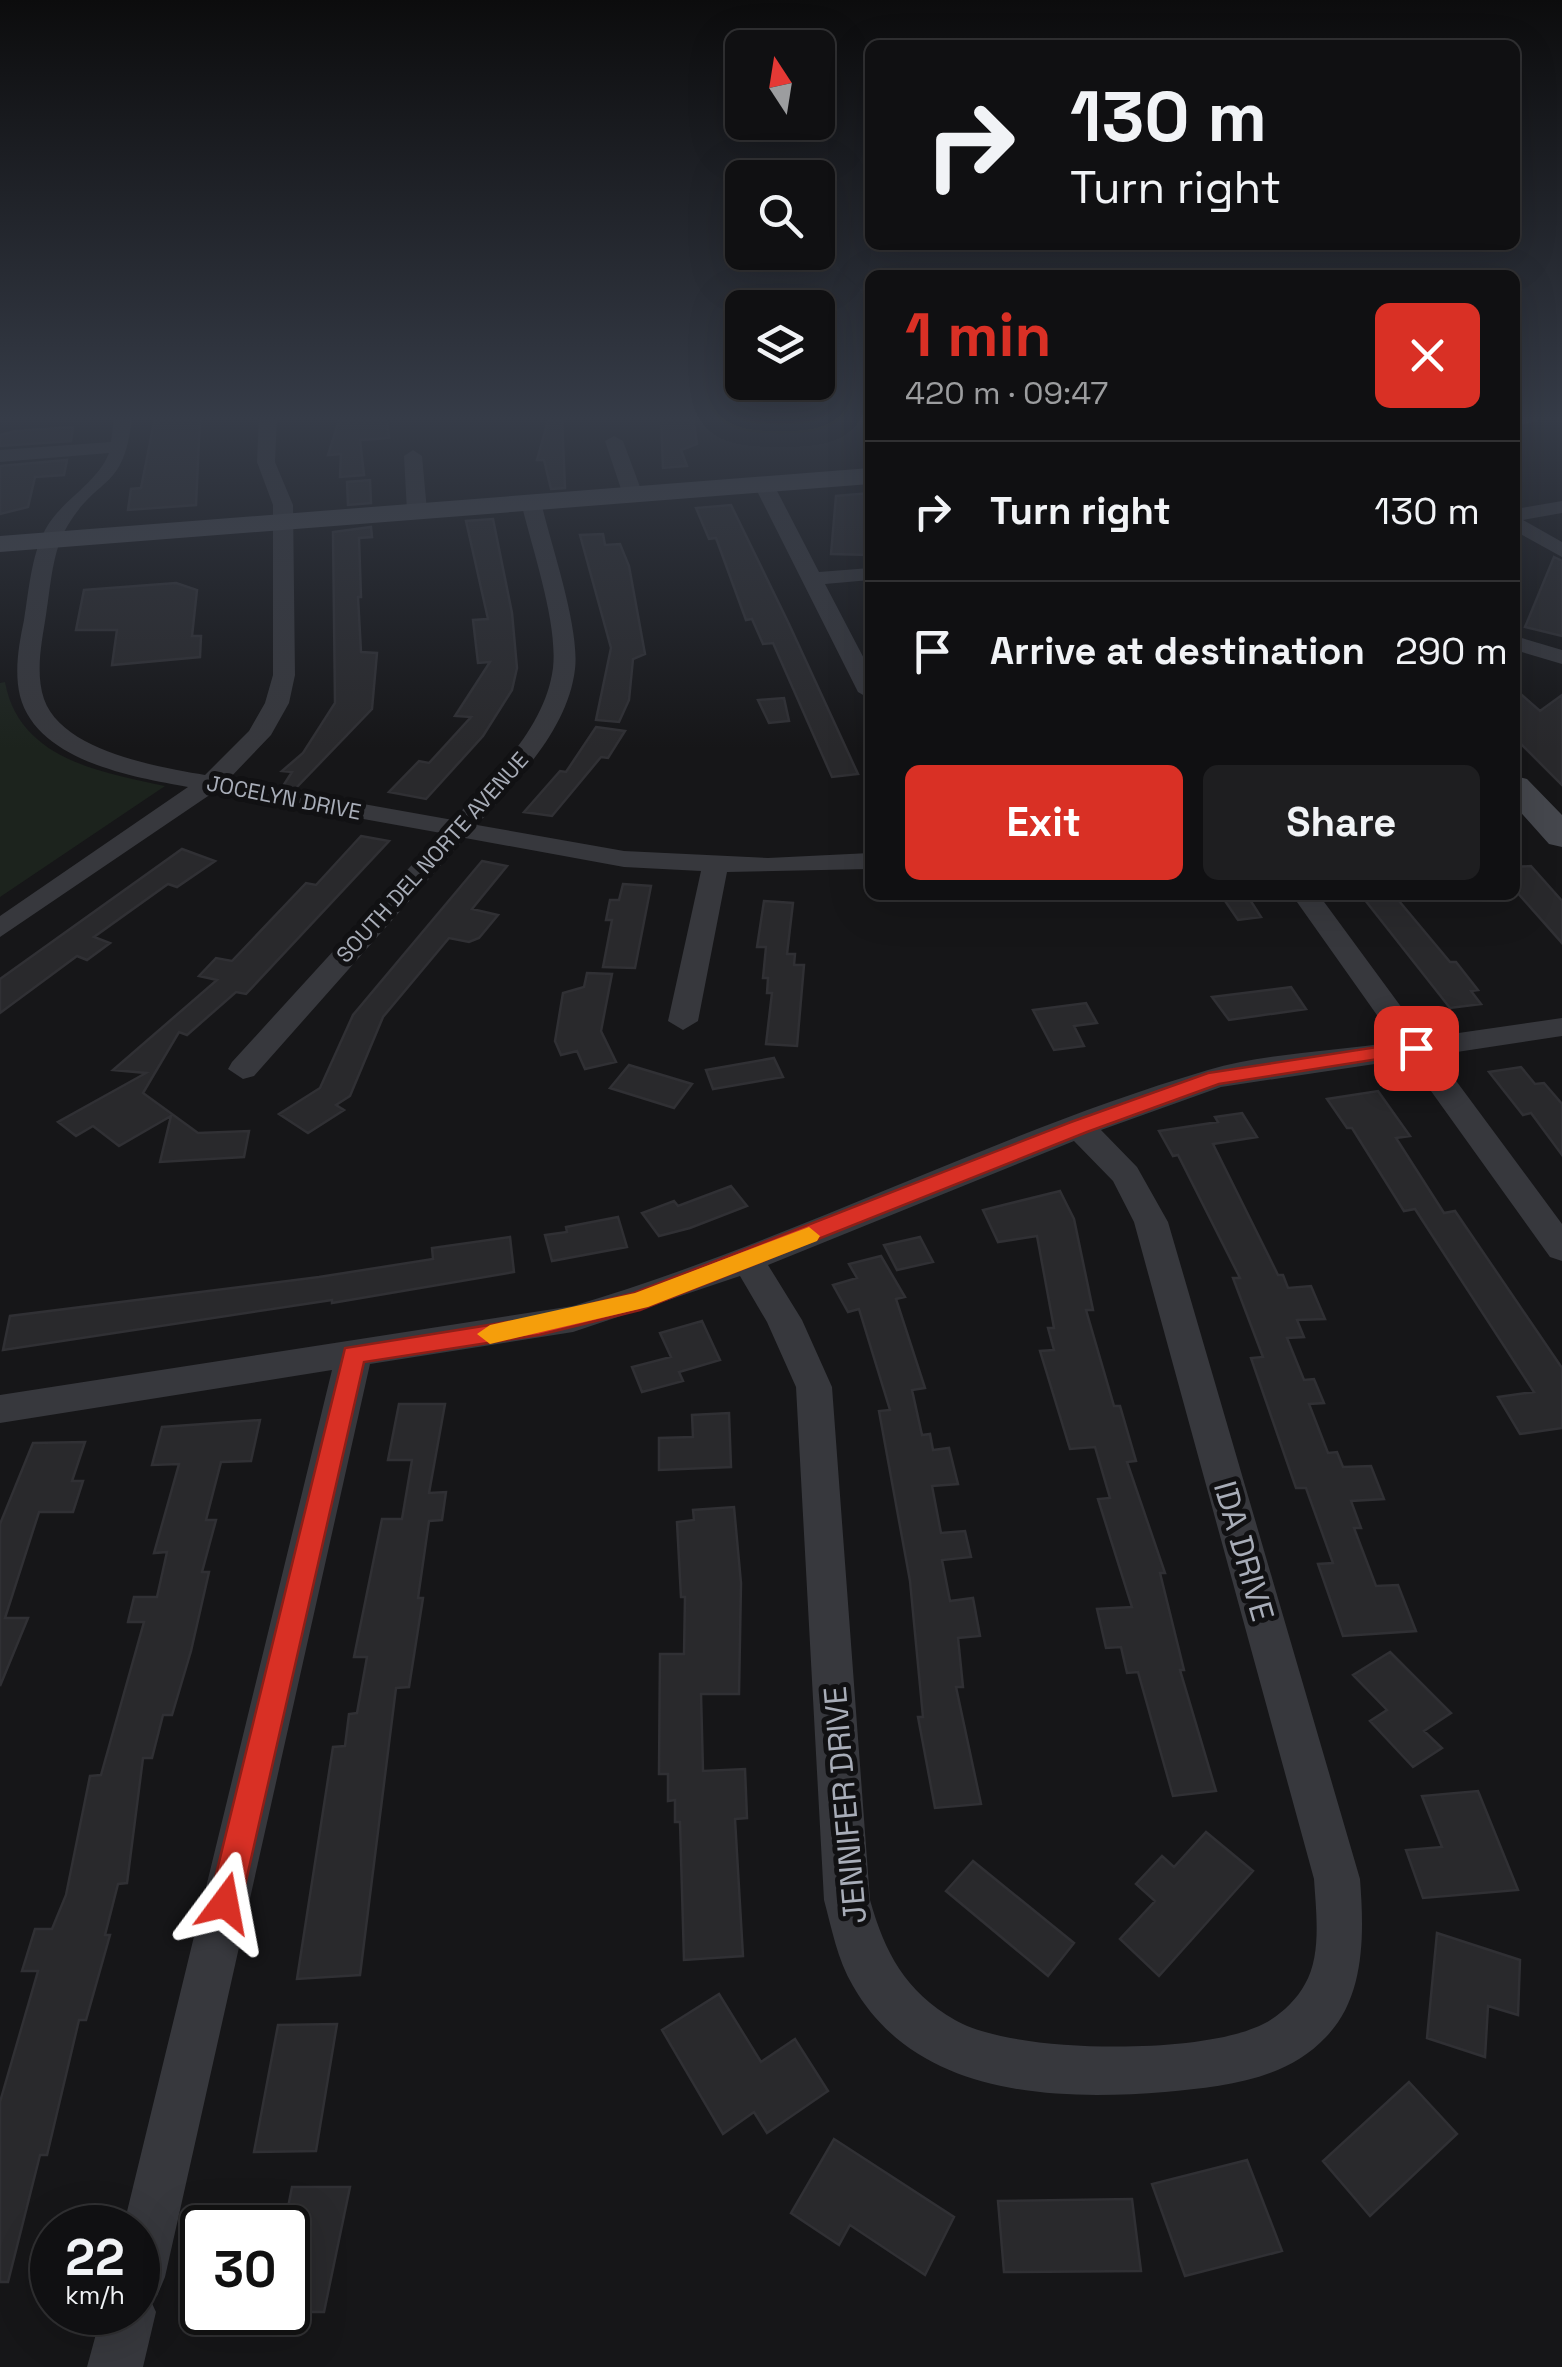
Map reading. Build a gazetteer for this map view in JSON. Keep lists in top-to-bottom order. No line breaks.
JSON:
{"streets":{"street":["JOCELYN DRIVE","SOUTH DEL NORTE AVENUE","IDA DRIVE","JENNIFER DRIVE"]},"crossings":[["JOCELYN DRIVE","SOUTH DEL NORTE AVENUE"],["IDA DRIVE","JENNIFER DRIVE"]],"north":"top","page":{"turn":["130 m","Turn right"],"heading":["1 min","420 m · 09:47"],"list":[{"name":"Turn right","value":"130 m"},{"name":"Arrive at destination","value":"290 m"}],"buttons":["Exit","Share"],"speed":"22 km/h","limit":"30"}}
